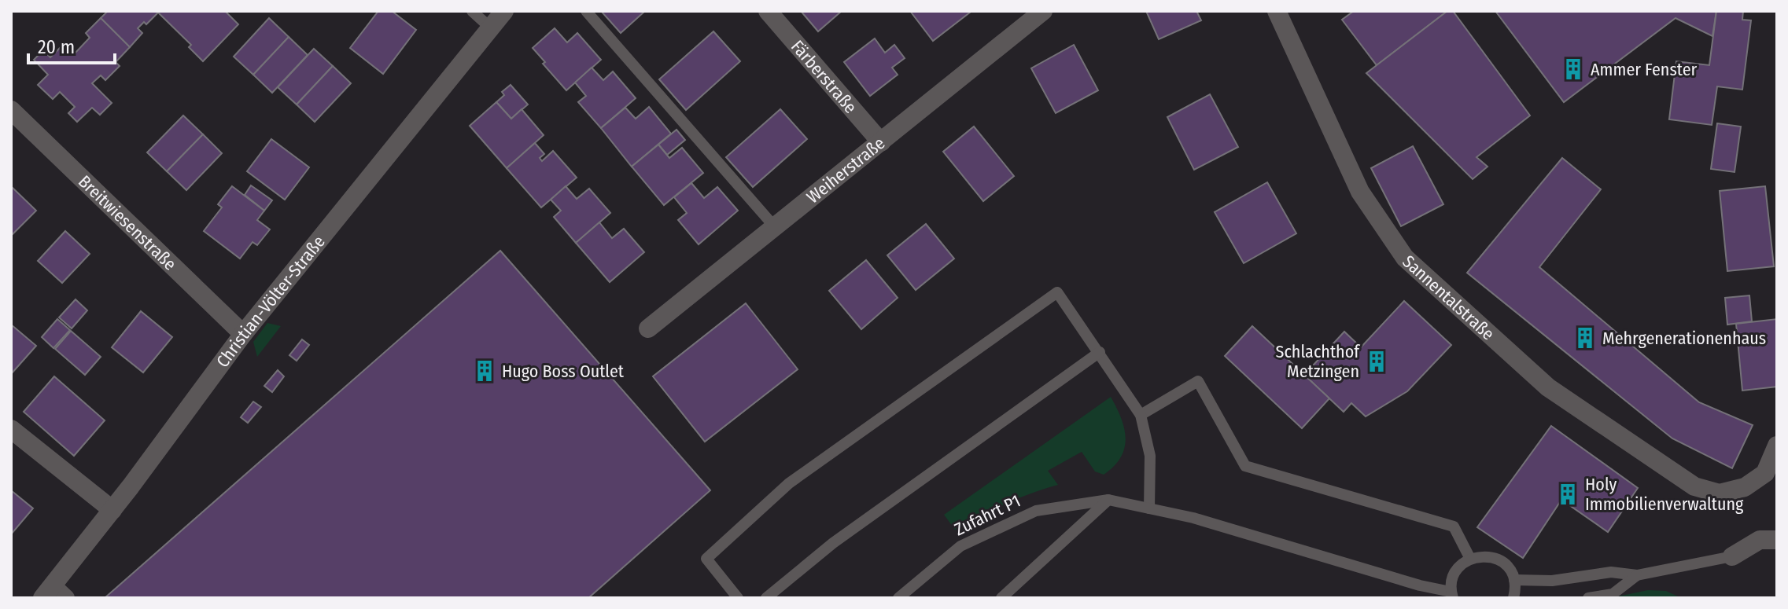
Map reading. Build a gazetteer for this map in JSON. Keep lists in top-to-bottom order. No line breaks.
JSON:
{"streets":{"street":["Färberstraße","Weiherstraße","Breitwiesenstraße","Sannentalstraße","Christian-Völter-Straße"],"lane":["Zufahrt P1"]},"crossings":[["Färberstraße","Weiherstraße"],["Breitwiesenstraße","Christian-Völter-Straße"]],"places":{"building":["Ammer Fenster","Mehrgenerationenhaus","Schlachthof Metzingen","Hugo Boss Outlet","Holy Immobilienverwaltung"]},"scale_bar":"20 m"}
